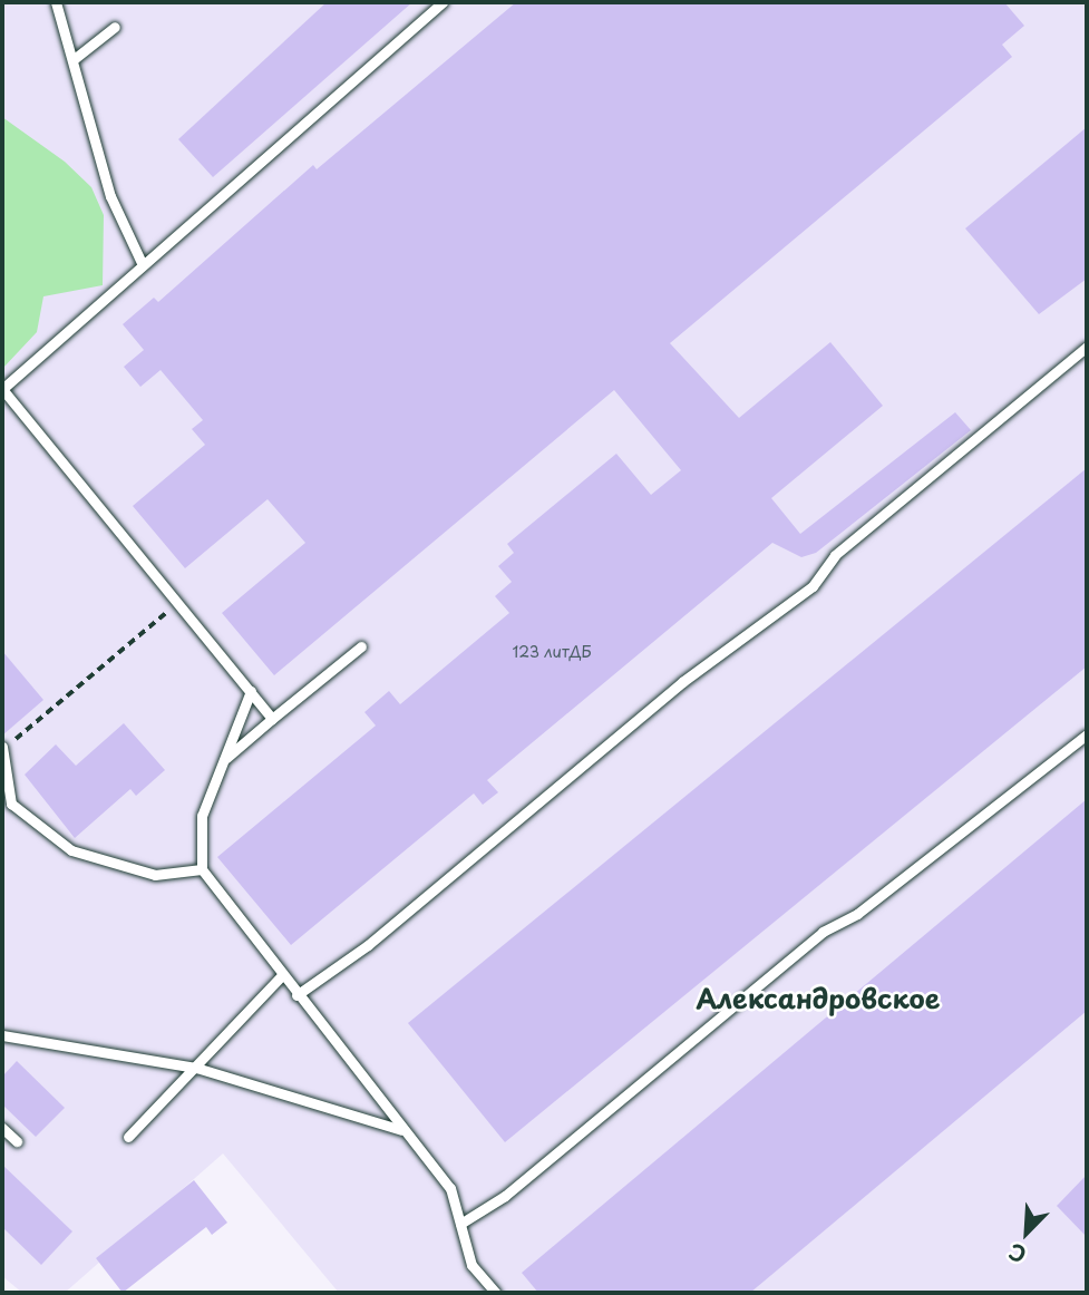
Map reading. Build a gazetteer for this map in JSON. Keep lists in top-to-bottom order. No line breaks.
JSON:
{"districts":["Александровское"],"house_numbers":["123 литДБ"],"north":"bottom left"}
